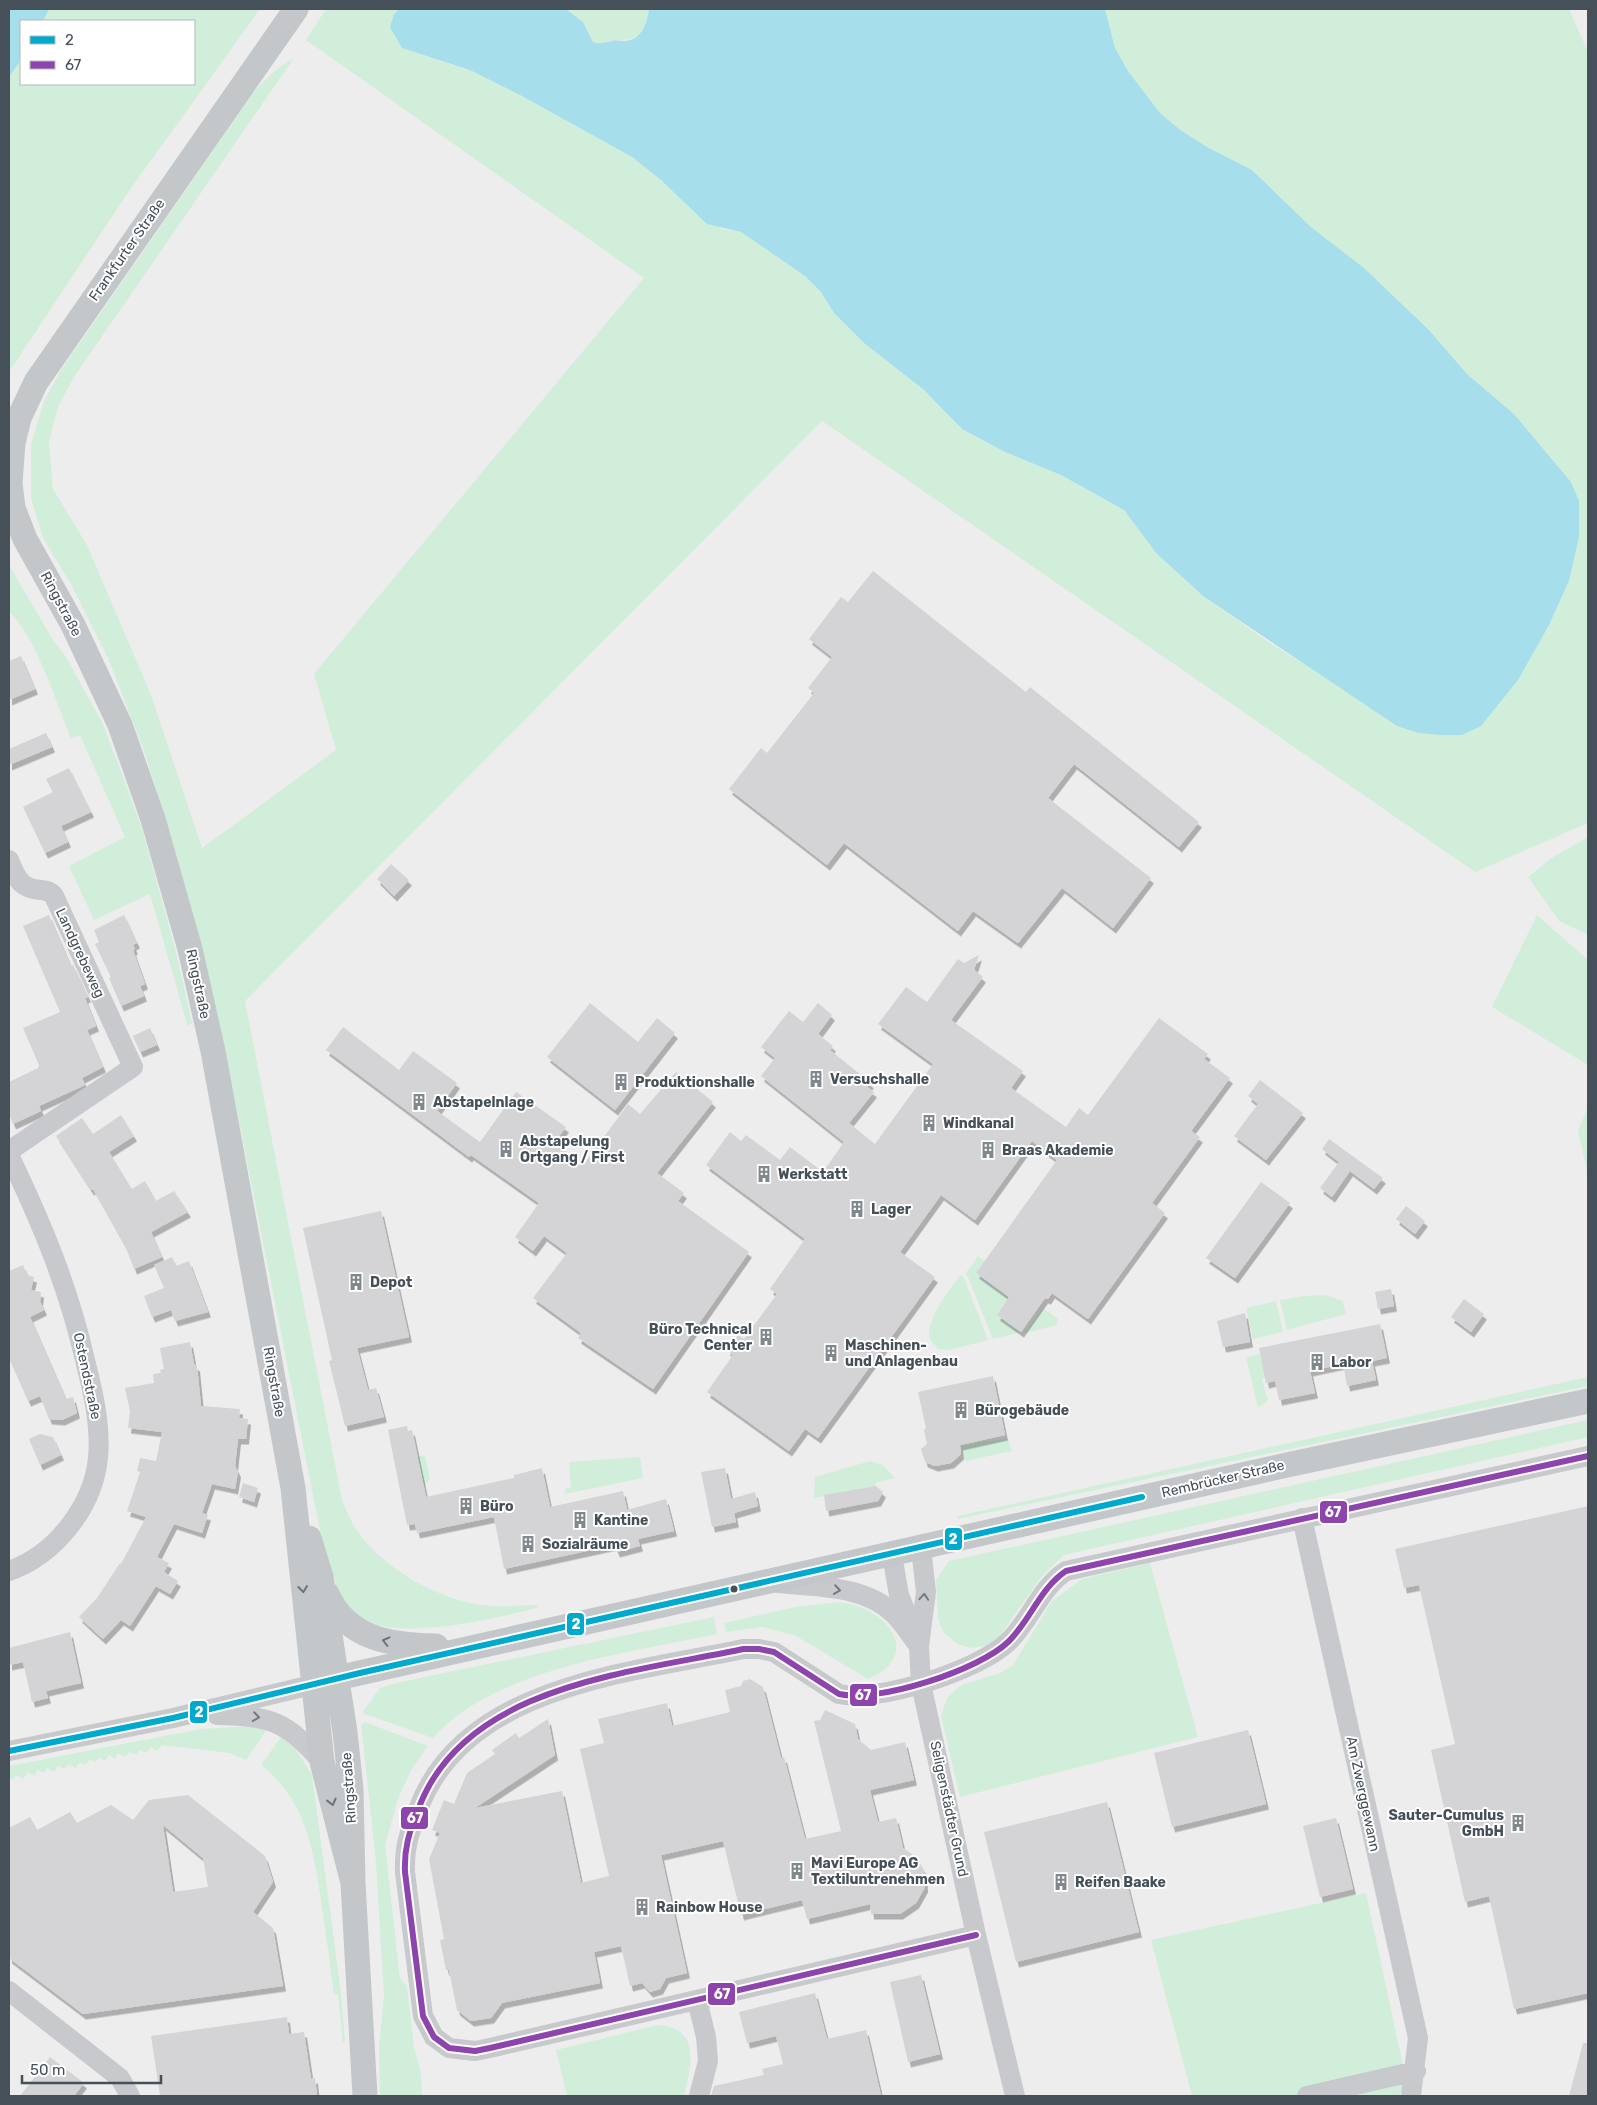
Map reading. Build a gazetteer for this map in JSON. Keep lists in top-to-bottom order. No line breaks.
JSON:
{"streets":{"main road":["Frankfurter Straße","Ringstraße","Rembrücker Straße"],"street":["Landgrebeweg","Ostendstraße","Am Zwerggewann","Seligenstädter Grund"]},"crossings":[["Frankfurter Straße","Ringstraße"],["Ringstraße","Rembrücker Straße"],["Rembrücker Straße","Seligenstädter Grund"]],"places":{"building":["Versuchshalle","Produktionshalle","Abstapelnlage","Windkanal","Abstapelung Ortgang / First","Braas Akademie","Werkstatt","Lager","Depot","Büro Technical Center","Maschinen- und Anlagenbau","Labor","Bürogebäude","Büro","Kantine","Sozialräume","Sauter-Cumulus GmbH","Mavi Europe AG Textiluntrenehmen","Reifen Baake","Rainbow House"]},"lines":["transit line 67","transit line 2"],"legend":["2","67"],"scale_bar":"50 m"}
